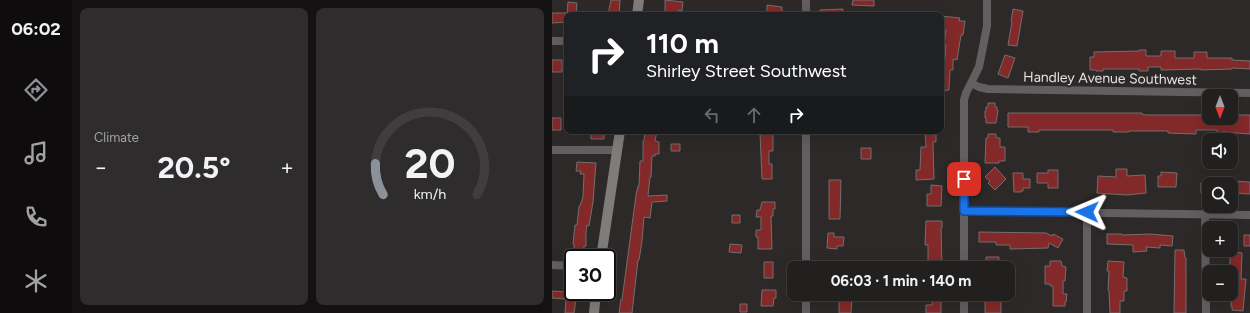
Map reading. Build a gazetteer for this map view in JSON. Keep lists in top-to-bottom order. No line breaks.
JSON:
{"streets":{"street":["Handley Avenue Southwest"]},"north":"bottom","page":{"tabs":"06:02","tile":"Climate","turn":["110 m","Shirley Street Southwest"],"map_buttons":["+","−"],"heat":["−","20.5°","+"],"limit":"30","trip":"06:03 · 1 min · 140 m","gauge":["20","km/h"]}}
